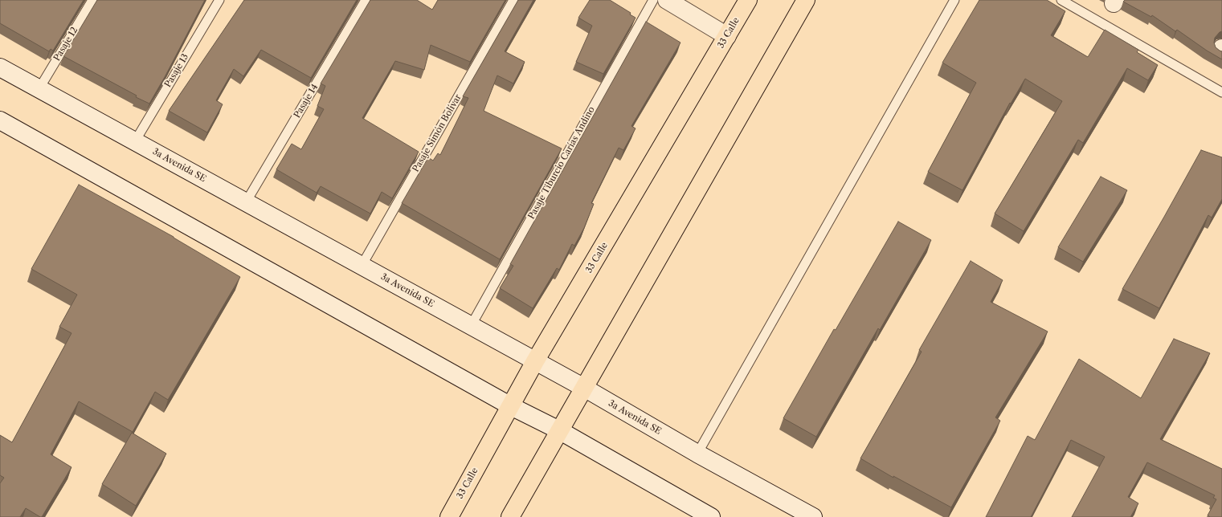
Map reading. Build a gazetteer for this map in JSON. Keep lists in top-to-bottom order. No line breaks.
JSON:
{"streets":{"main road":["33 Calle","3a Avenida SE"],"lane":["Pasaje 12","Pasaje 13","Pasaje 14","Pasaje Simón Bolívar","Pasaje Tiburcio Carías Andino"]},"crossings":[["33 Calle","3a Avenida SE"],["Pasaje 12","3a Avenida SE"],["Pasaje 13","3a Avenida SE"],["Pasaje 14","3a Avenida SE"],["Pasaje Simón Bolívar","3a Avenida SE"],["Pasaje Tiburcio Carías Andino","3a Avenida SE"]]}
